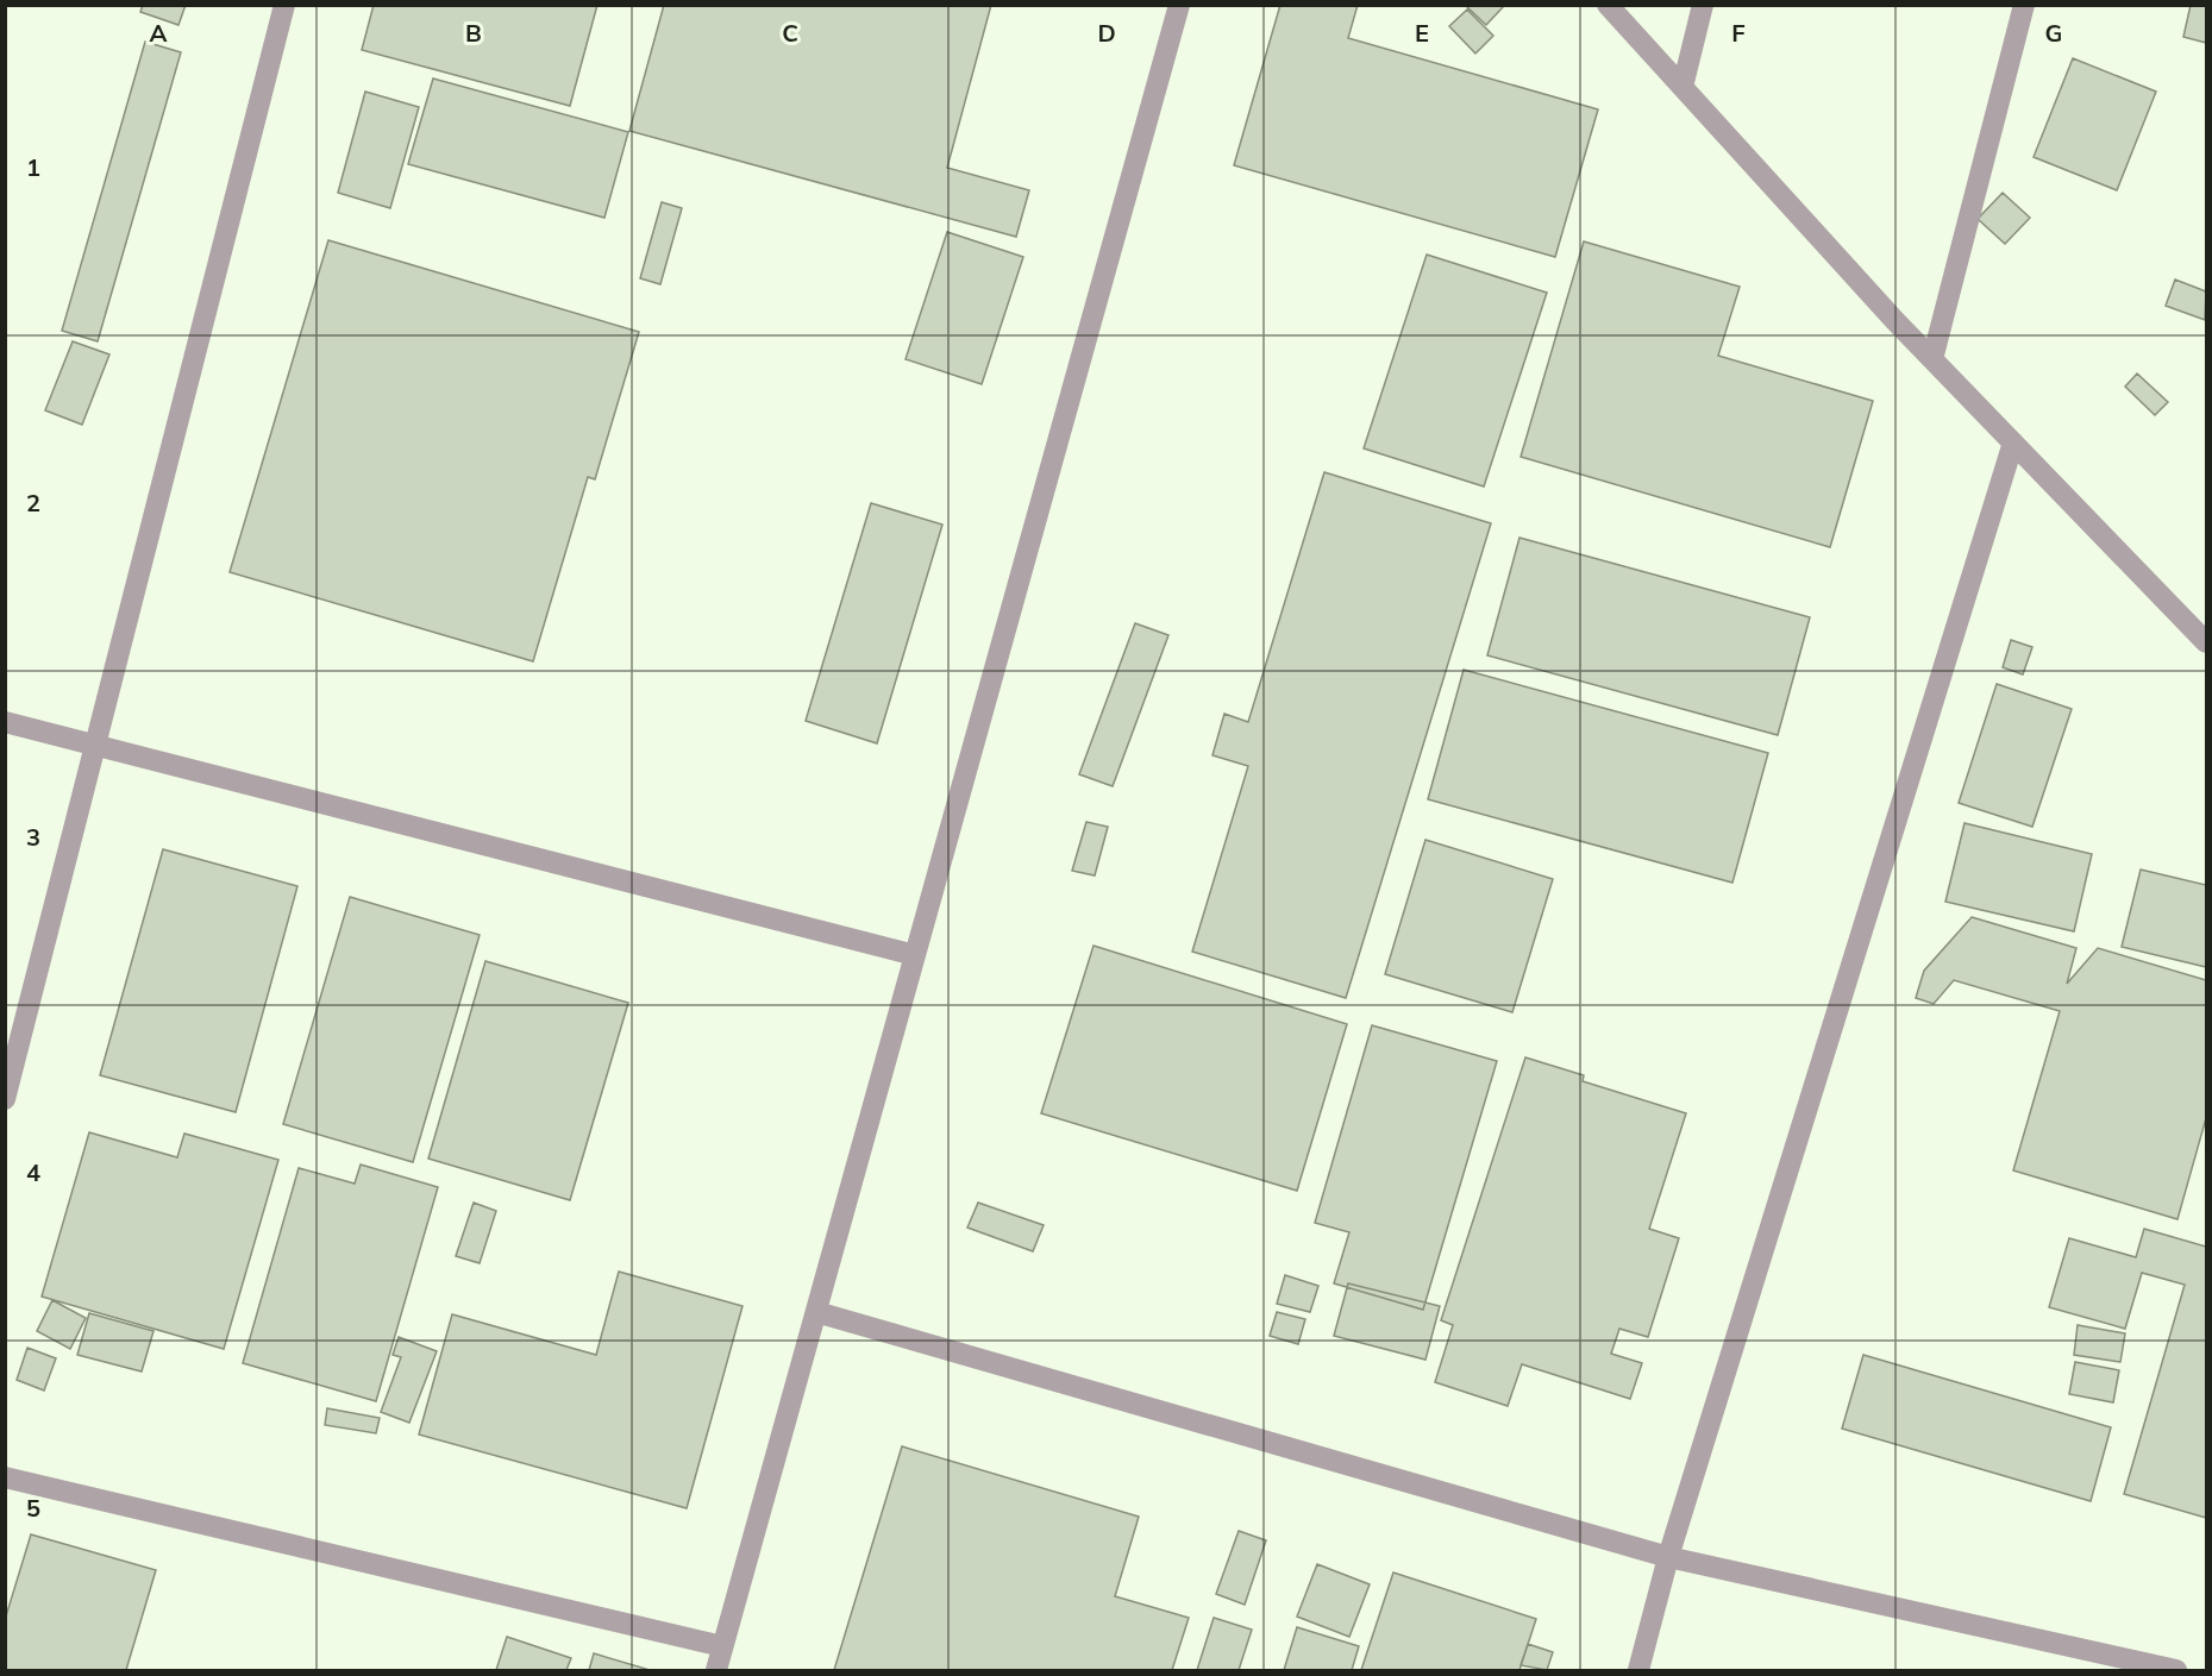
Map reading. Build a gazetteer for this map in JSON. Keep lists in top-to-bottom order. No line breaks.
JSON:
{"grid":{"columns":["A","B","C","D","E","F","G"],"rows":["1","2","3","4","5"]}}
